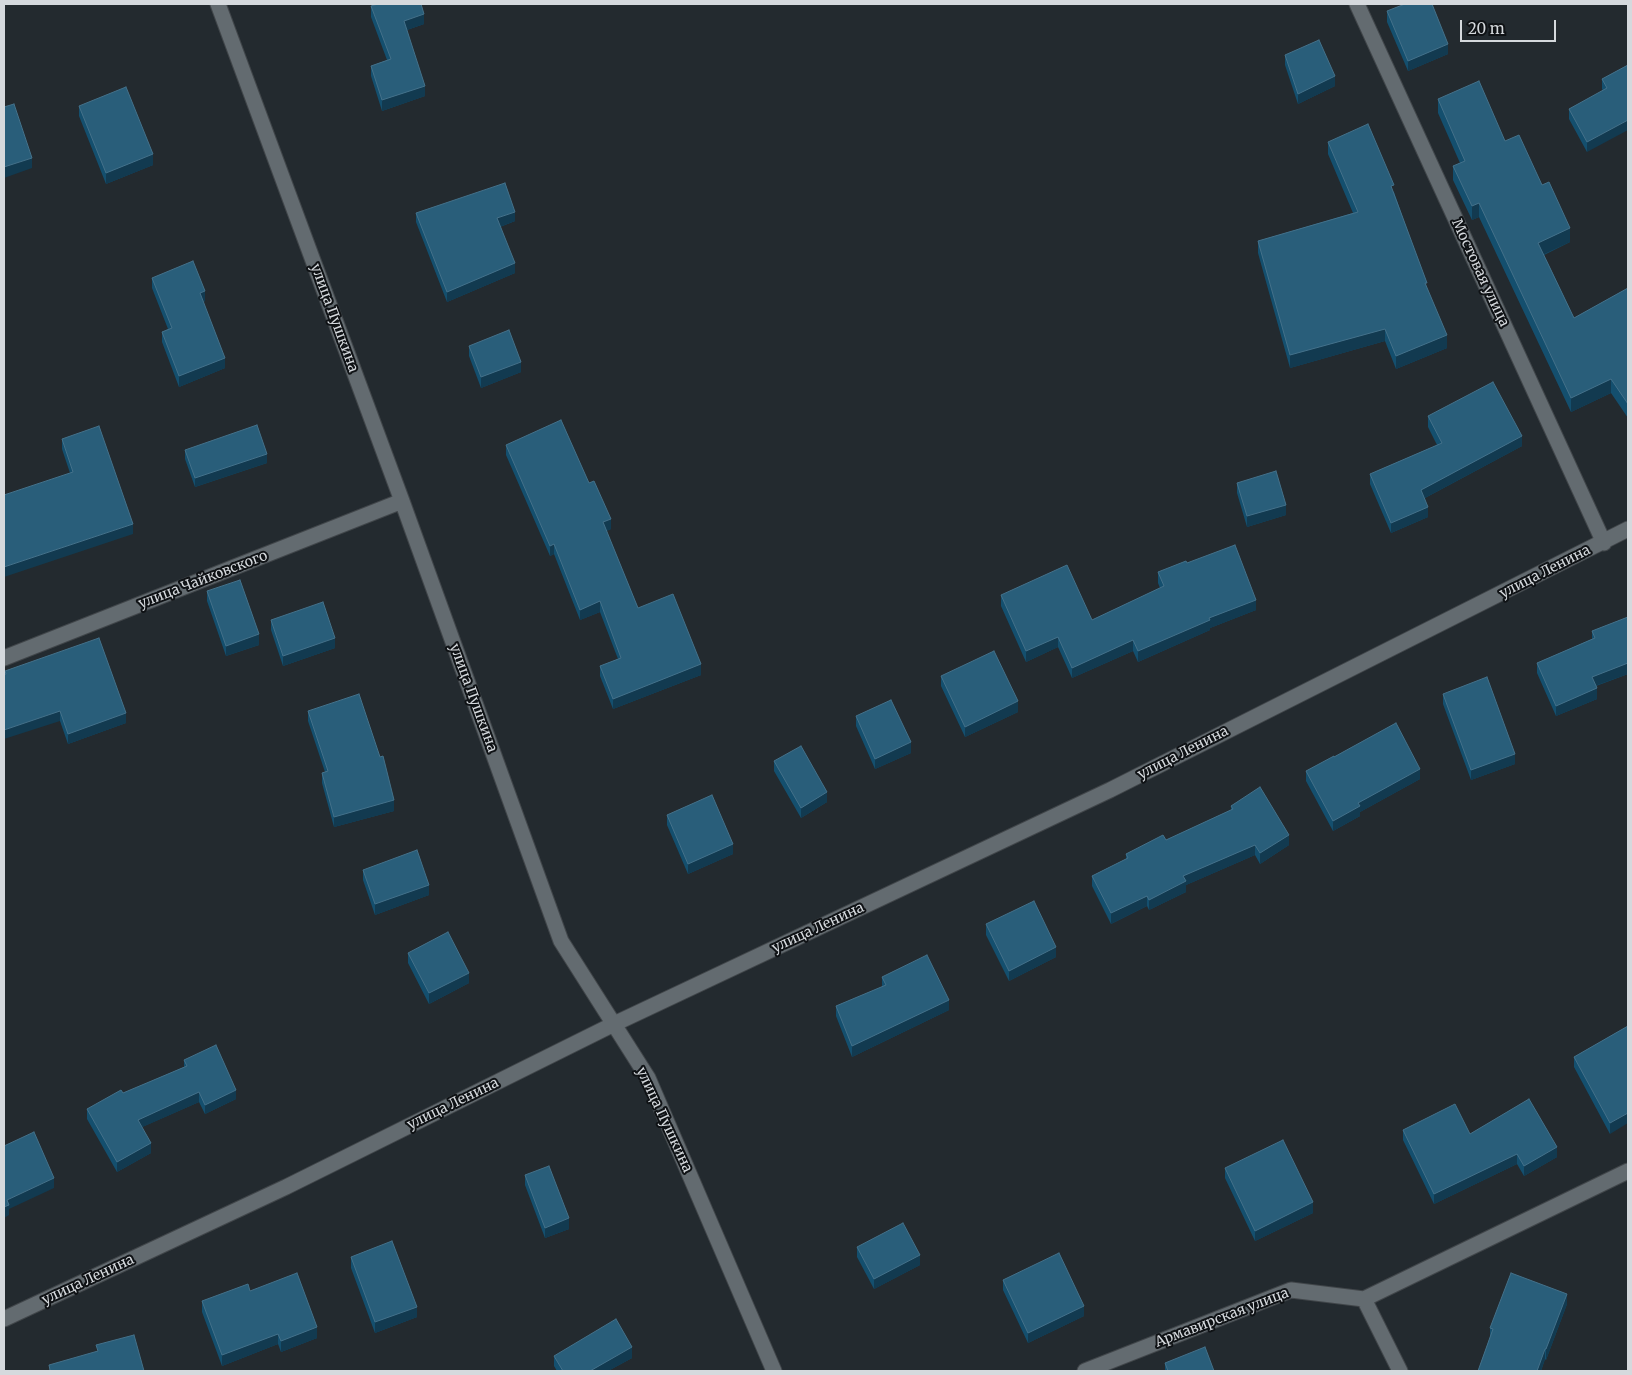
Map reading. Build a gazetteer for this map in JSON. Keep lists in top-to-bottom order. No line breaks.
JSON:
{"streets":{"street":["Мостовая улица","улица Пушкина","улица Ленина","улица Чайковского","Армавирская улица"]},"crossings":[["Мостовая улица","улица Ленина"],["улица Пушкина","улица Ленина"],["улица Пушкина","улица Чайковского"]],"scale_bar":"20 m"}
